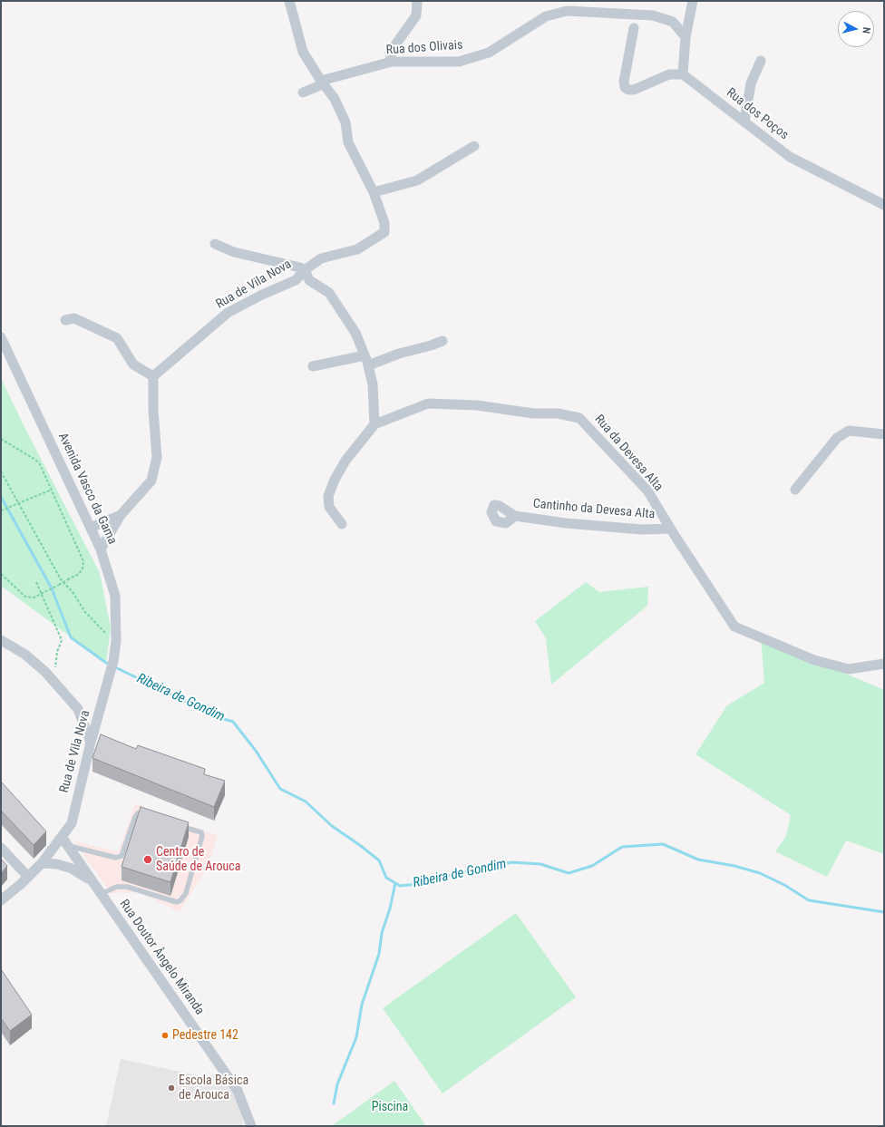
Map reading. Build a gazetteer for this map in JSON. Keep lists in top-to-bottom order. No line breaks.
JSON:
{"streets":{"street":["Rua dos Olivais","Rua dos Poços","Rua de Vila Nova","Rua da Devesa Alta","Avenida Vasco da Gama","Cantinho da Devesa Alta","Rua Doutor Ângelo Miranda"]},"crossings":[["Rua dos Olivais","Rua de Vila Nova"],["Rua de Vila Nova","Avenida Vasco da Gama"],["Rua de Vila Nova","Rua Doutor Ângelo Miranda"],["Rua da Devesa Alta","Cantinho da Devesa Alta"]],"water":["Ribeira de Gondim"],"parks":["Piscina"],"places":["Centro de Saúde de Arouca","Pedestre 142","Escola Básica de Arouca"],"north":"right"}
